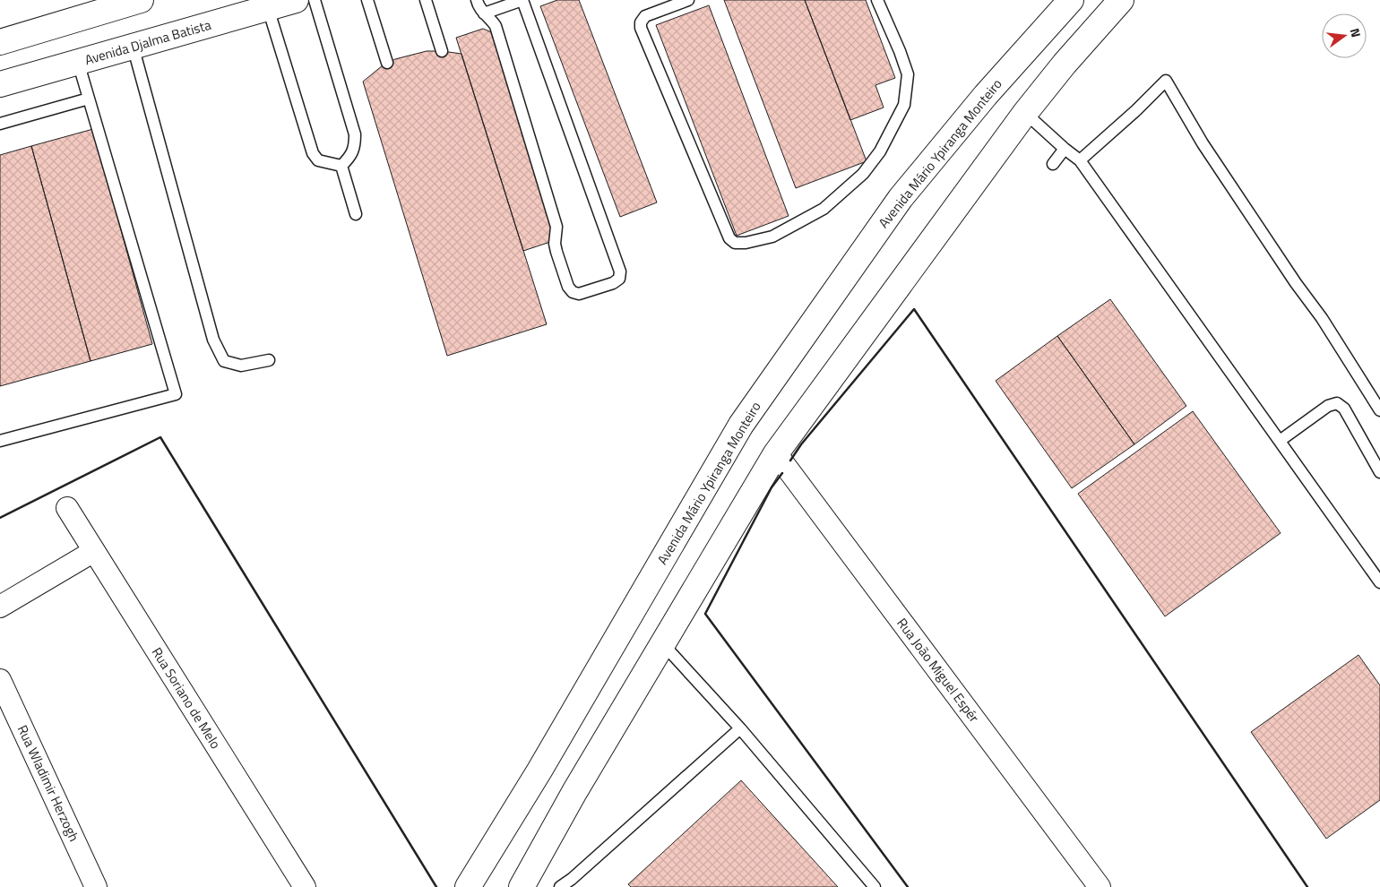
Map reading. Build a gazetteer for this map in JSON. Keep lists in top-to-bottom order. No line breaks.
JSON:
{"streets":{"main road":["Avenida Djalma Batista","Avenida Mário Ypiranga Monteiro"],"street":["Rua João Miguel Espér","Rua Soriano de Melo","Rua Wladimir Herzogh"]},"north":"right"}
